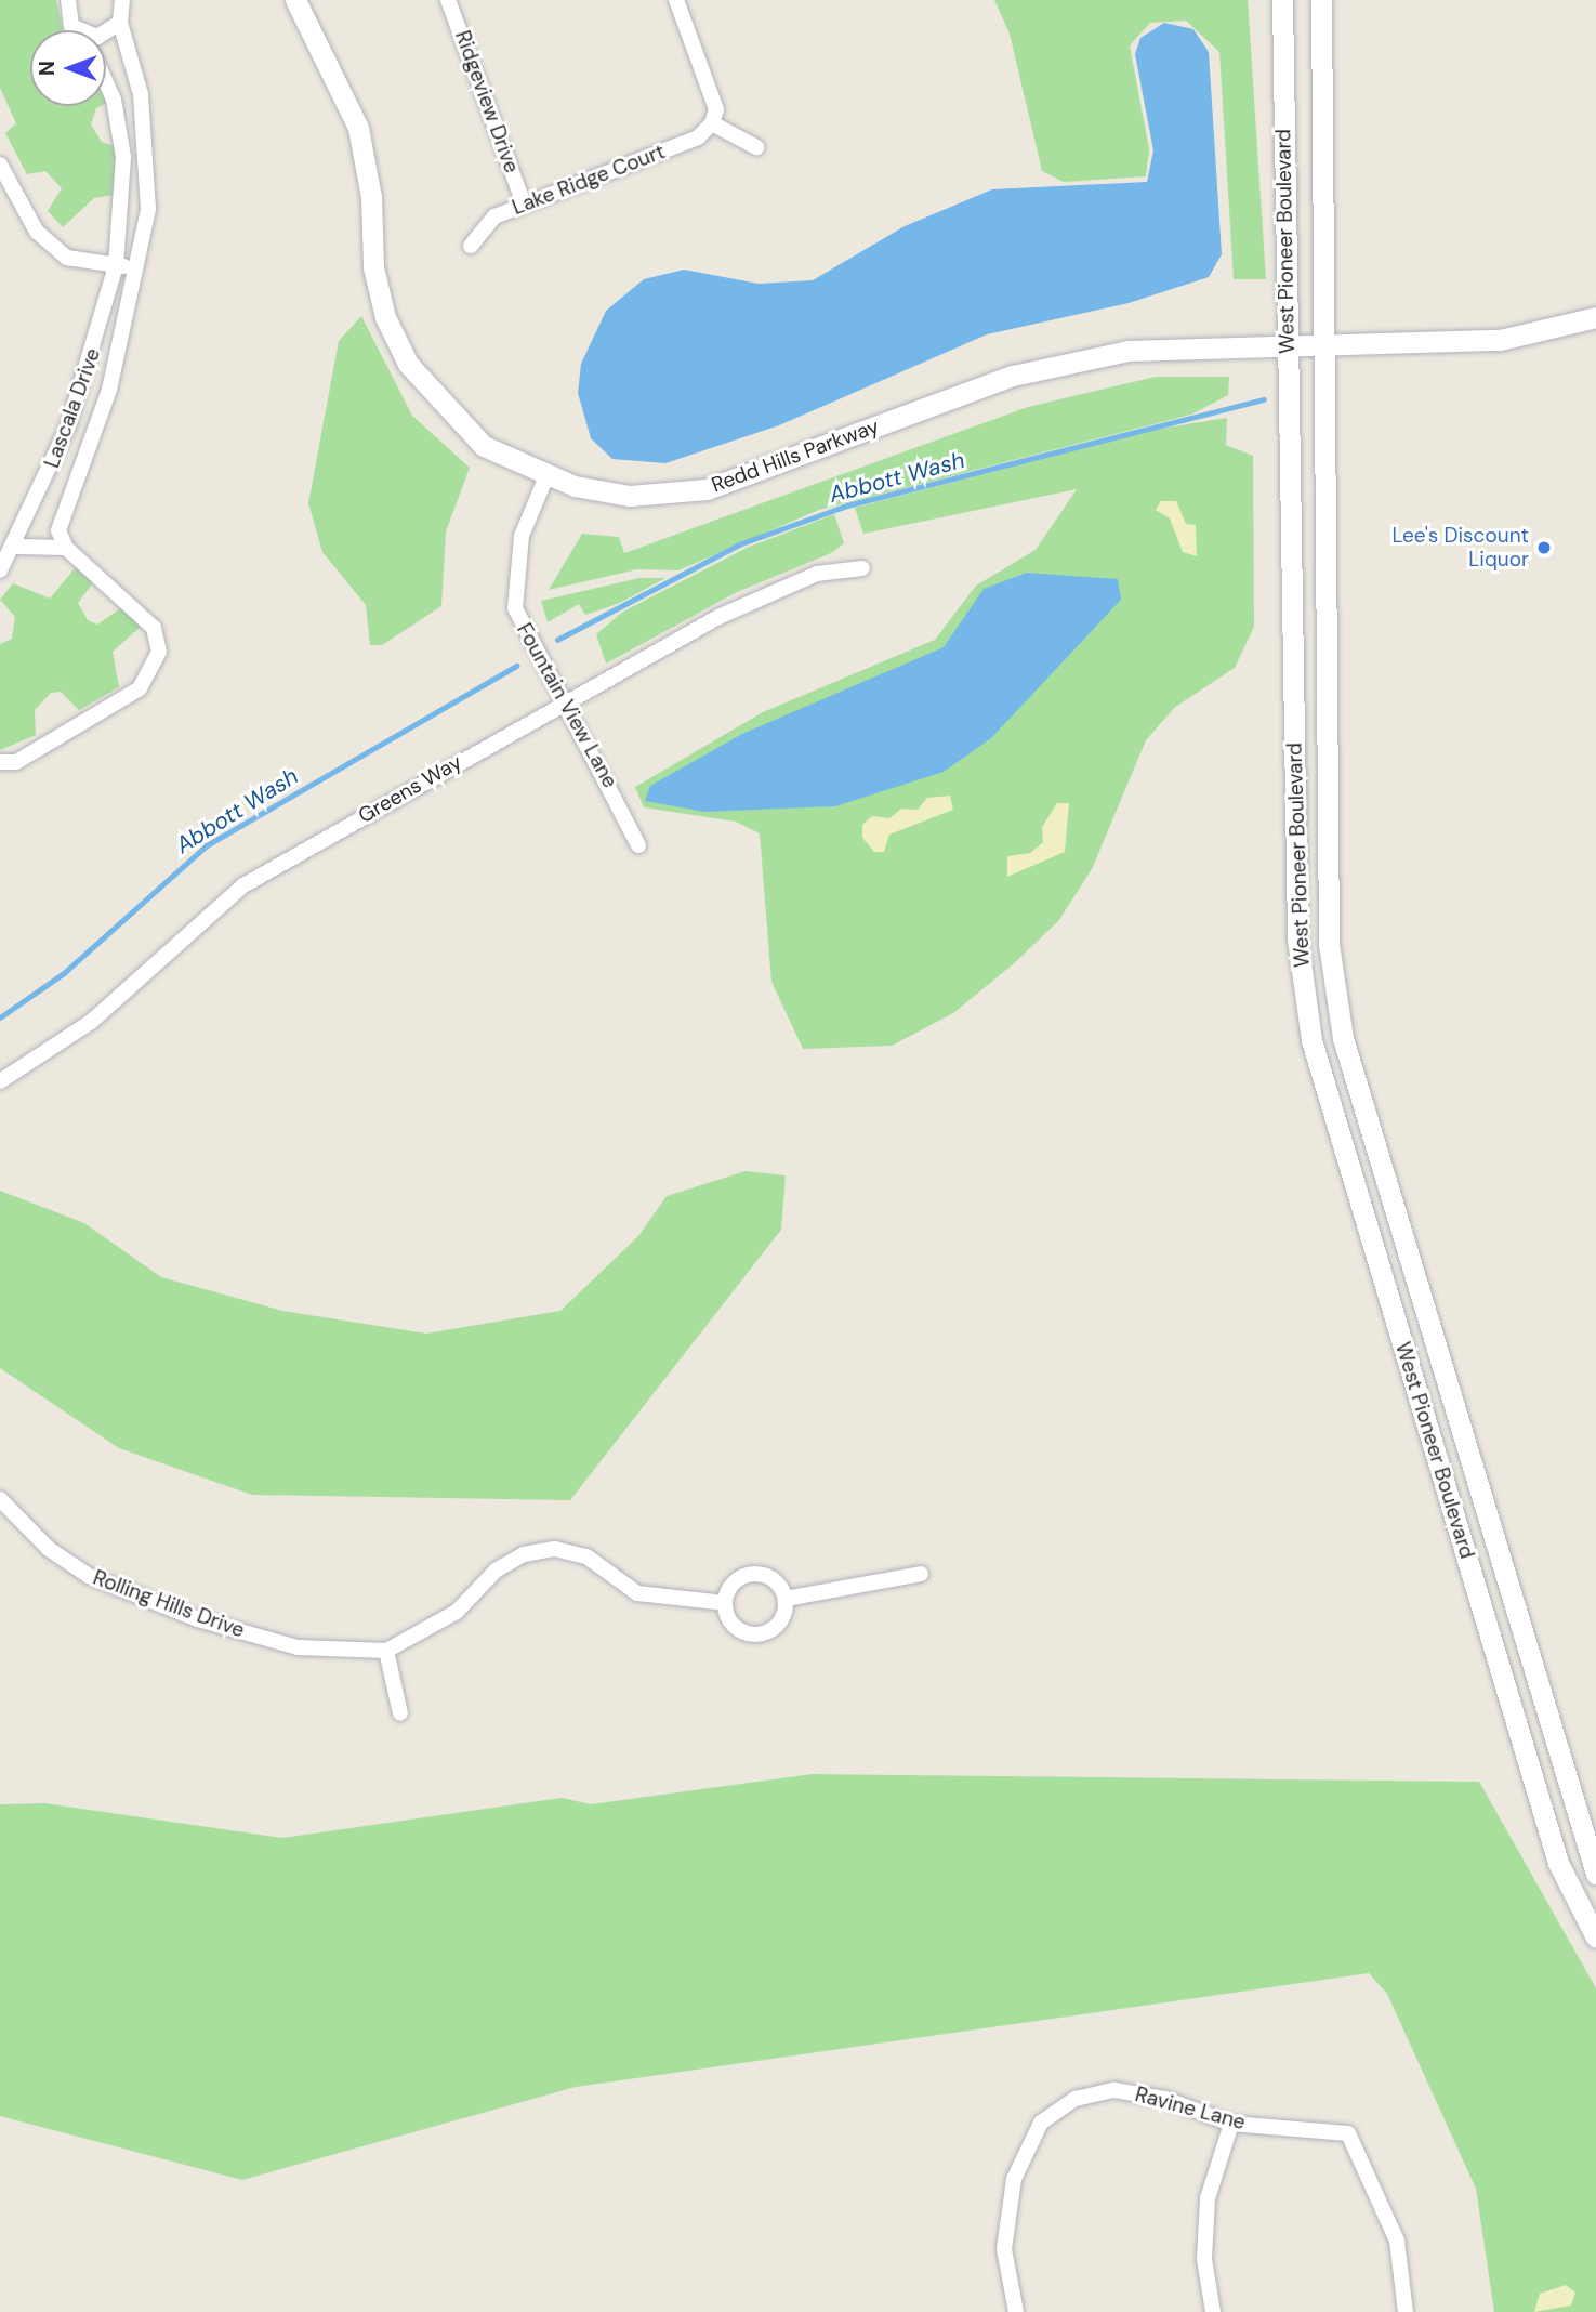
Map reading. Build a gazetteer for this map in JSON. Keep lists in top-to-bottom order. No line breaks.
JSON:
{"streets":{"main road":["West Pioneer Boulevard","Redd Hills Parkway"],"street":["Ridgeview Drive","Lake Ridge Court","Lascala Drive","Fountain View Lane","Greens Way","Rolling Hills Drive","Ravine Lane"]},"crossings":[["Ridgeview Drive","Lake Ridge Court"],["West Pioneer Boulevard","Redd Hills Parkway"],["Redd Hills Parkway","Fountain View Lane"],["Fountain View Lane","Greens Way"]],"water":["Abbott Wash"],"places":["Lee's Discount Liquor"],"north":"left"}
